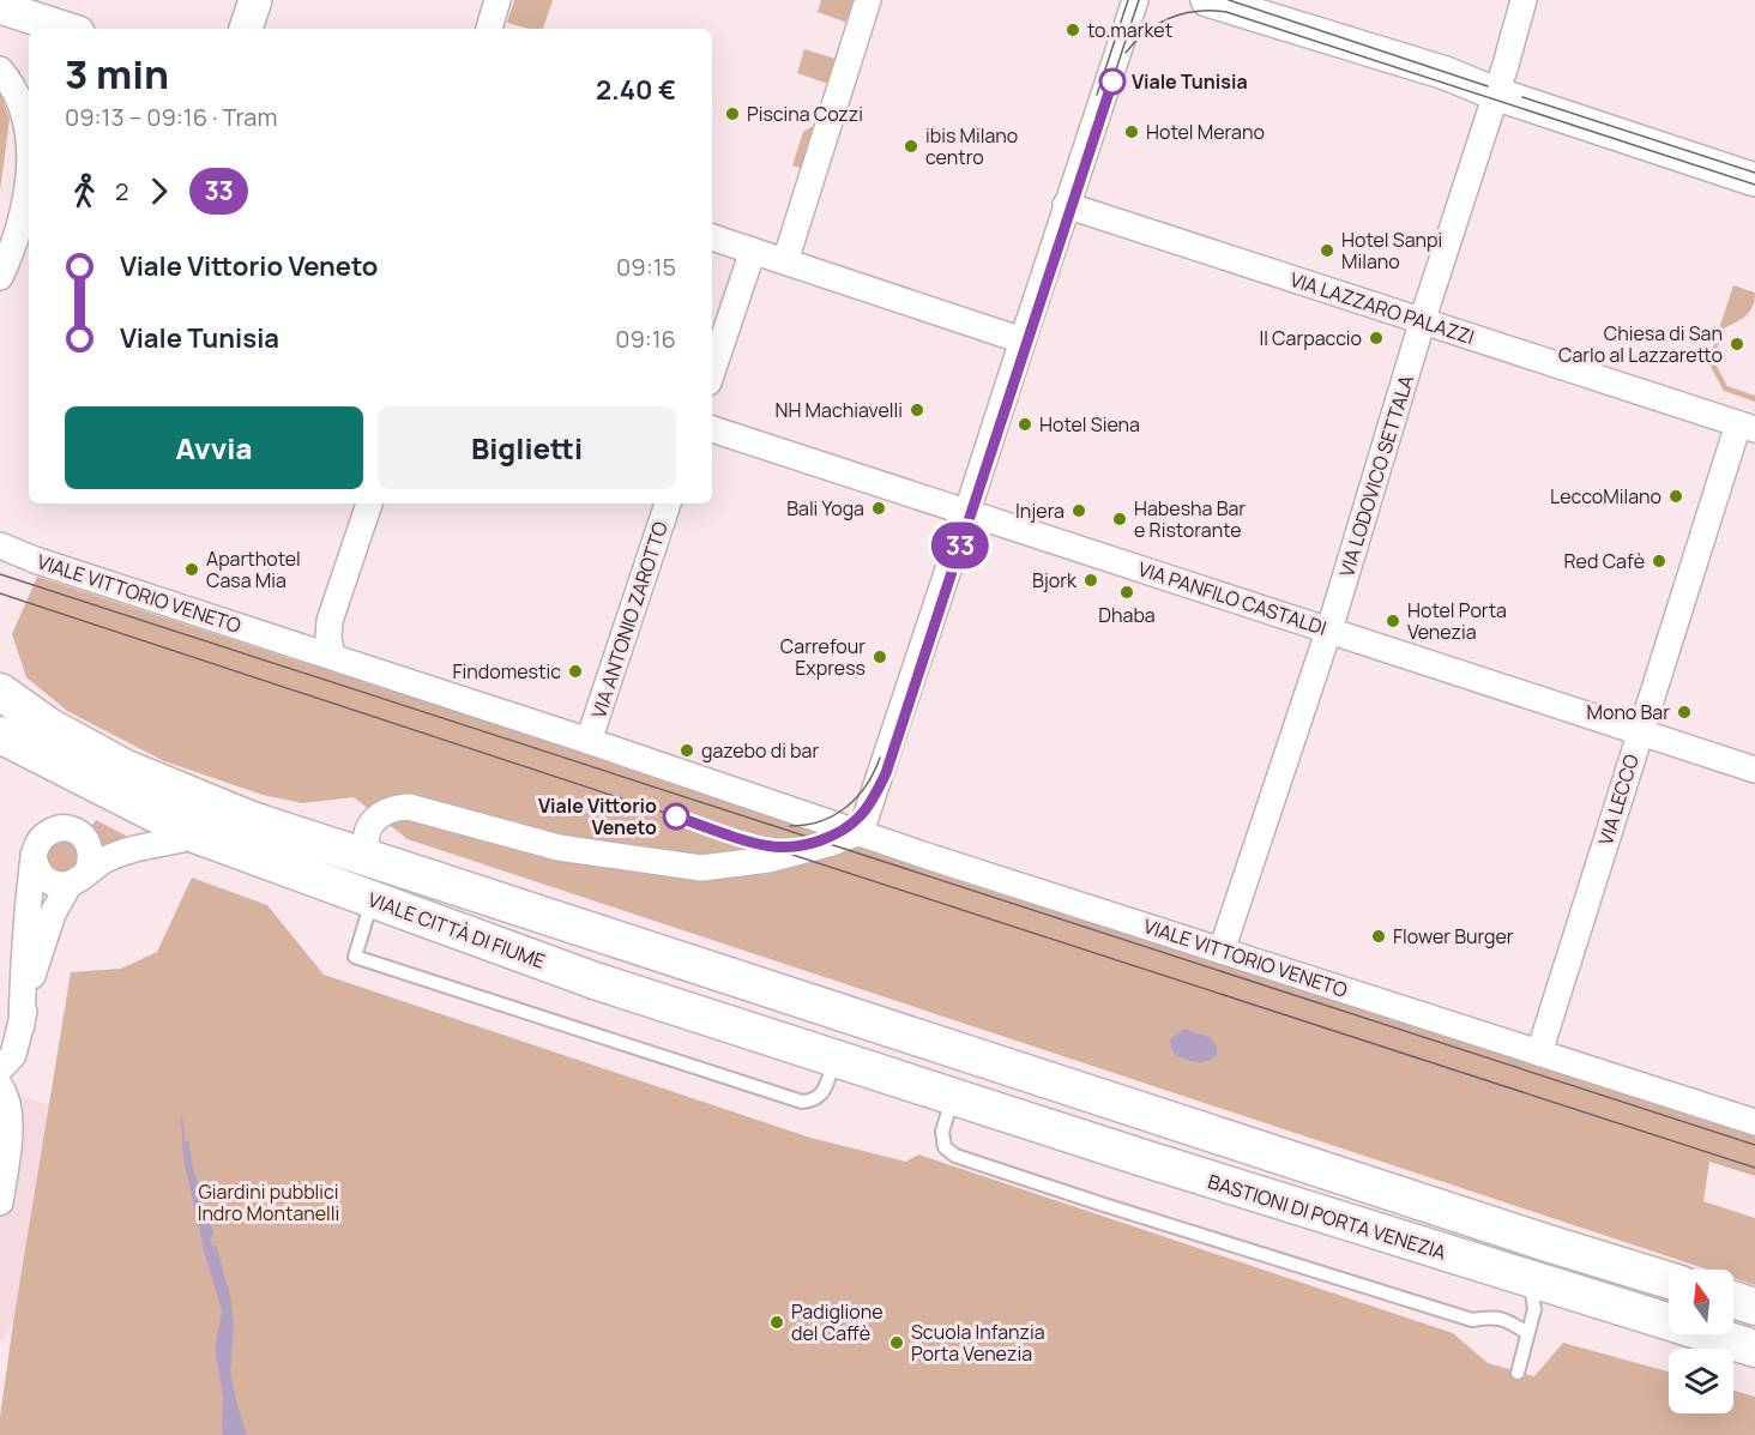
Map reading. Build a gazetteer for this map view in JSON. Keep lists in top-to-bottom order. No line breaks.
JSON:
{"streets":{"main road":["VIALE CITTÀ DI FIUME","BASTIONI DI PORTA VENEZIA"],"street":["VIA LAZZARO PALAZZI","VIA LODOVICO SETTALA","VIALE VITTORIO VENETO","VIA PANFILO CASTALDI","VIA ANTONIO ZAROTTO","VIA LECCO"]},"crossings":[["VIA LAZZARO PALAZZI","VIA LODOVICO SETTALA"],["VIA LAZZARO PALAZZI","VIA LECCO"],["VIA LODOVICO SETTALA","VIALE VITTORIO VENETO"],["VIA LODOVICO SETTALA","VIA PANFILO CASTALDI"],["VIALE VITTORIO VENETO","VIA ANTONIO ZAROTTO"],["VIALE VITTORIO VENETO","VIA LECCO"],["VIALE VITTORIO VENETO","VIALE CITTÀ DI FIUME"],["VIA PANFILO CASTALDI","VIA LECCO"],["VIALE CITTÀ DI FIUME","BASTIONI DI PORTA VENEZIA"]],"parks":["Giardini pubblici Indro Montanelli"],"places":["to.market","Viale Tunisia","Piscina Cozzi","Hotel Merano","ibis Milano centro","Hotel Sanpi Milano","Il Carpaccio","Chiesa di San Carlo al Lazzaretto","NH Machiavelli","Hotel Siena","LeccoMilano","Bali Yoga","Injera","Habesha Bar e Ristorante","Red Cafè","Aparthotel Casa Mia","Bjork","Dhaba","Hotel Porta Venezia","Carrefour Express","Findomestic","Mono Bar","gazebo di bar","Viale Vittorio Veneto","Flower Burger","Padiglione del Caffè","Scuola Infanzia Porta Venezia"],"lines":["tram line 33"],"north":"top","page":{"on_map":"33","heading":["3 min","09:13 – 09:16 · Tram","2.40 €"],"legs":["2","33"],"list":[{"name":"Viale Vittorio Veneto","value":"09:15"},{"name":"Viale Tunisia","value":"09:16"}],"buttons":["Avvia","Biglietti"]}}
